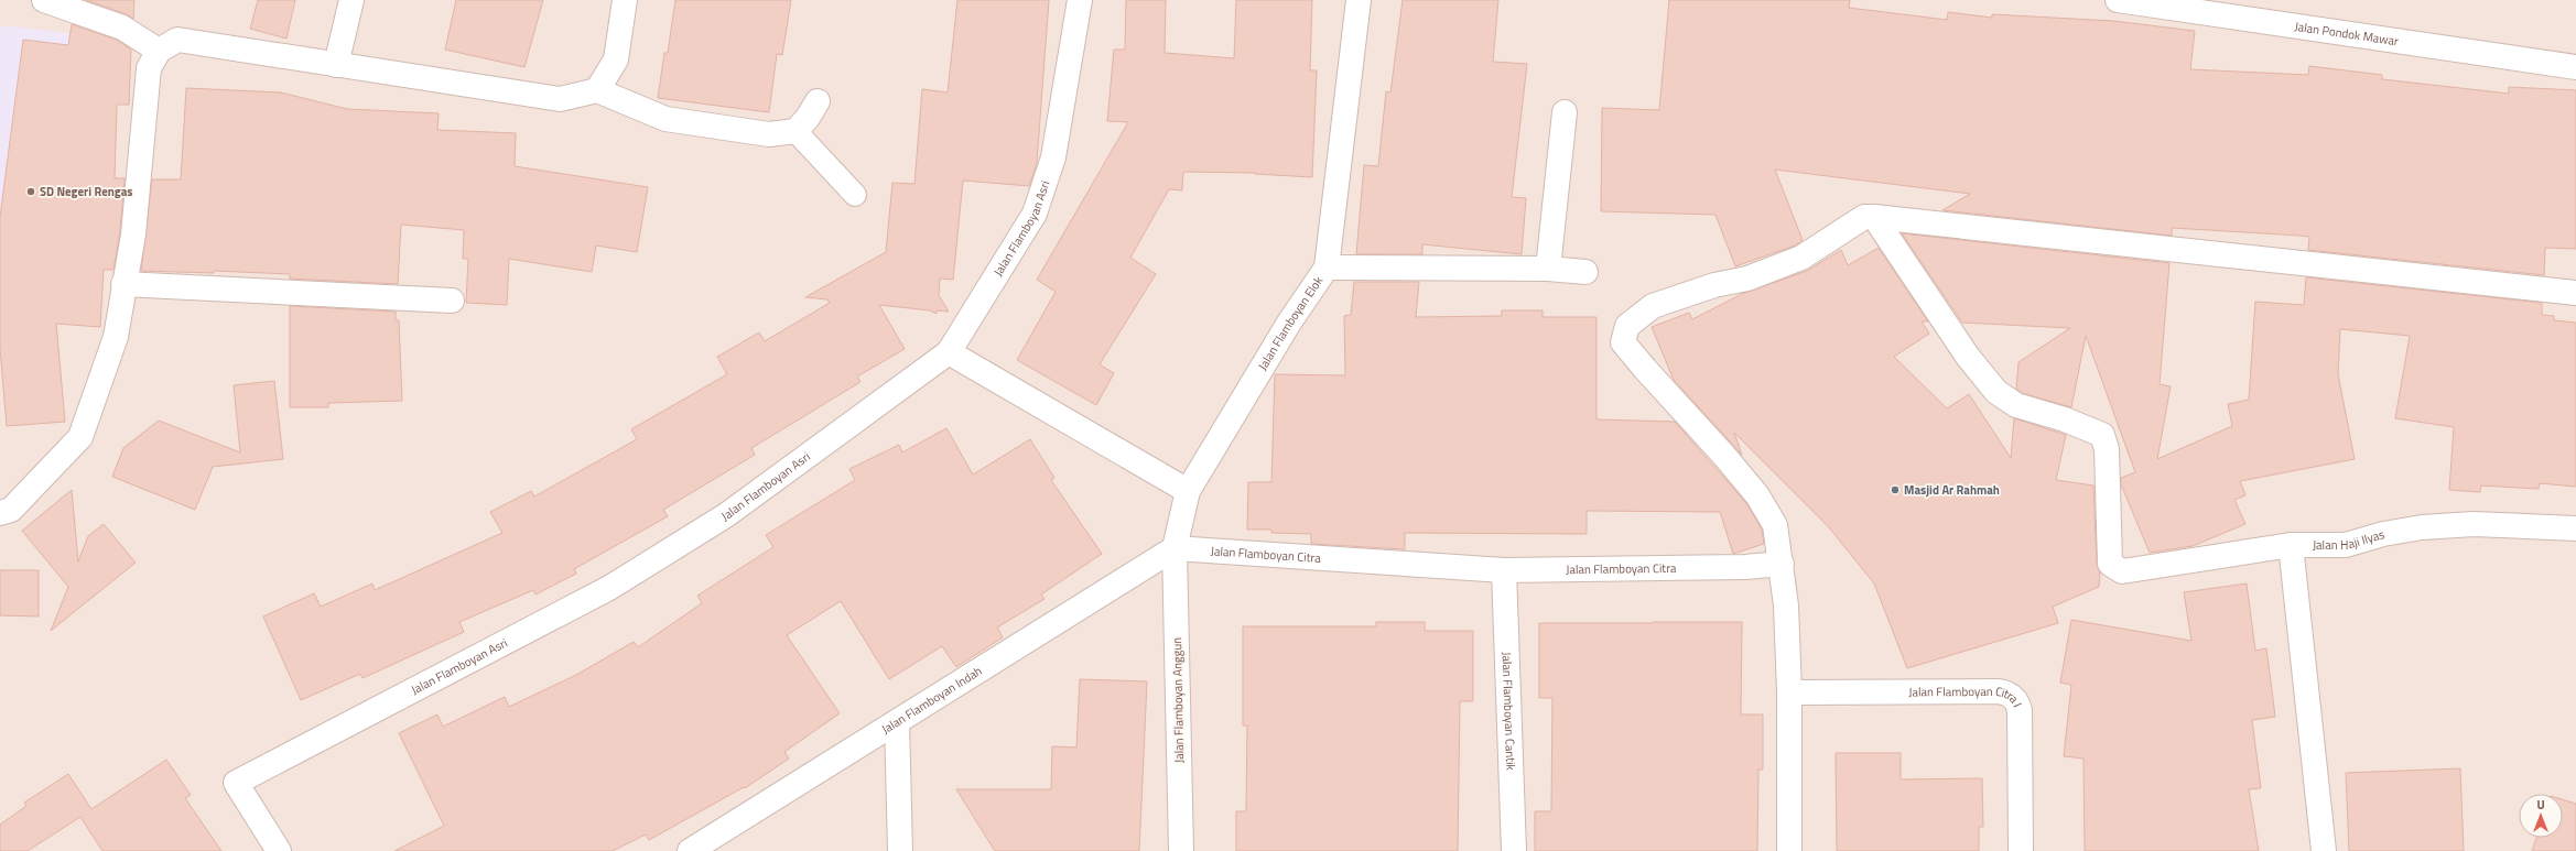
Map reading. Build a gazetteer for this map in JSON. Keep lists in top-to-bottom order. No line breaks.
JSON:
{"streets":{"street":["Jalan Pondok Mawar","Jalan Flamboyan Asri","Jalan Flamboyan Elok","Jalan Haji Ilyas","Jalan Flamboyan Citra","Jalan Flamboyan Indah","Jalan Flamboyan Anggun","Jalan Flamboyan Citra I","Jalan Flamboyan Cantik"]},"crossings":[["Jalan Flamboyan Elok","Jalan Flamboyan Citra"],["Jalan Flamboyan Elok","Jalan Flamboyan Indah"],["Jalan Flamboyan Elok","Jalan Flamboyan Anggun"],["Jalan Flamboyan Citra","Jalan Flamboyan Indah"],["Jalan Flamboyan Citra","Jalan Flamboyan Anggun"],["Jalan Flamboyan Citra","Jalan Flamboyan Cantik"],["Jalan Flamboyan Indah","Jalan Flamboyan Anggun"]],"places":["SD Negeri Rengas","Masjid Ar Rahmah"],"north":"top"}
